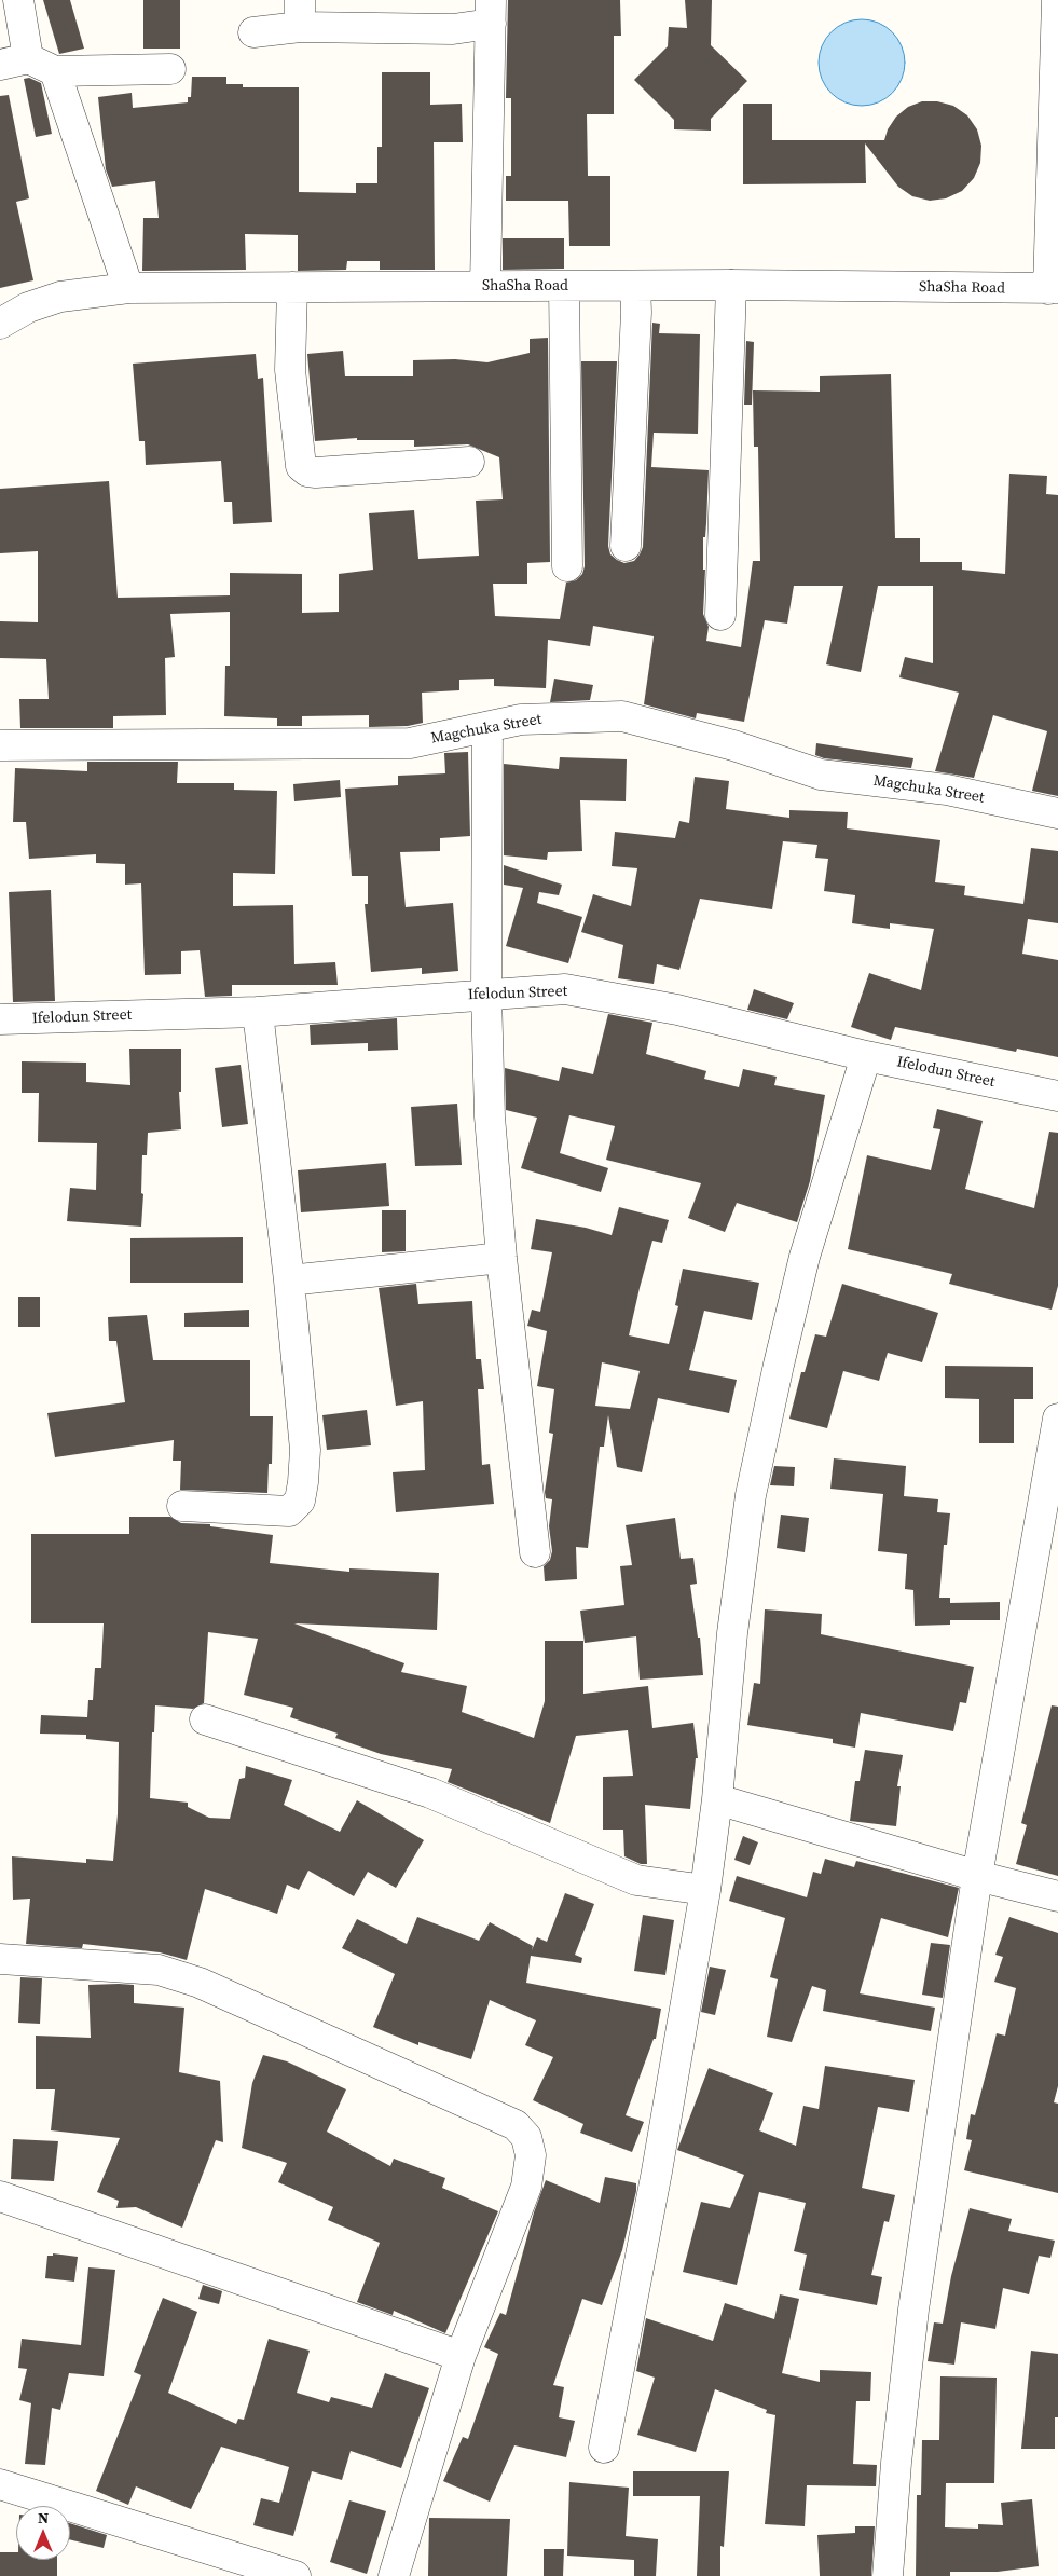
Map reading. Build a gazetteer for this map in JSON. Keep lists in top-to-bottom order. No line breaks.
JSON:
{"streets":{"street":["ShaSha Road","Magchuka Street","Ifelodun Street"]},"north":"top"}
